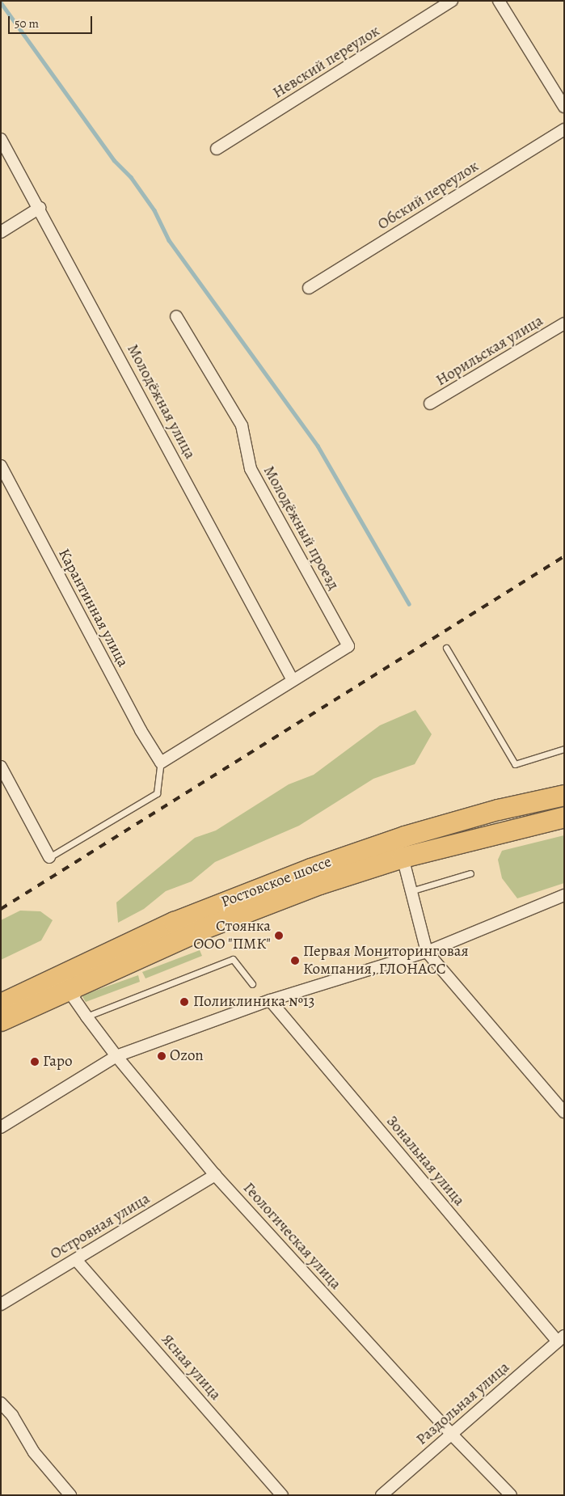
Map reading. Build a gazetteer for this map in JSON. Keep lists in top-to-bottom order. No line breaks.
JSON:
{"streets":{"highway":["Ростовское шоссе"],"street":["Невский переулок","Обский переулок","Норильская улица","Молодёжная улица","Молодёжный проезд","Карантинная улица","Зональная улица","Островная улица","Геологическая улица","Ясная улица","Раздольная улица"]},"crossings":[["Молодёжная улица","Молодёжный проезд"],["Ростовское шоссе","Геологическая улица"],["Зональная улица","Раздольная улица"],["Островная улица","Геологическая улица"],["Островная улица","Ясная улица"],["Геологическая улица","Раздольная улица"]],"places":["Стоянка ООО \"ПМК\"","Первая Мониторинговая Компания, ГЛОНАСС","Поликлиника №13","Ozon","Гаро"],"scale_bar":"50 m"}
